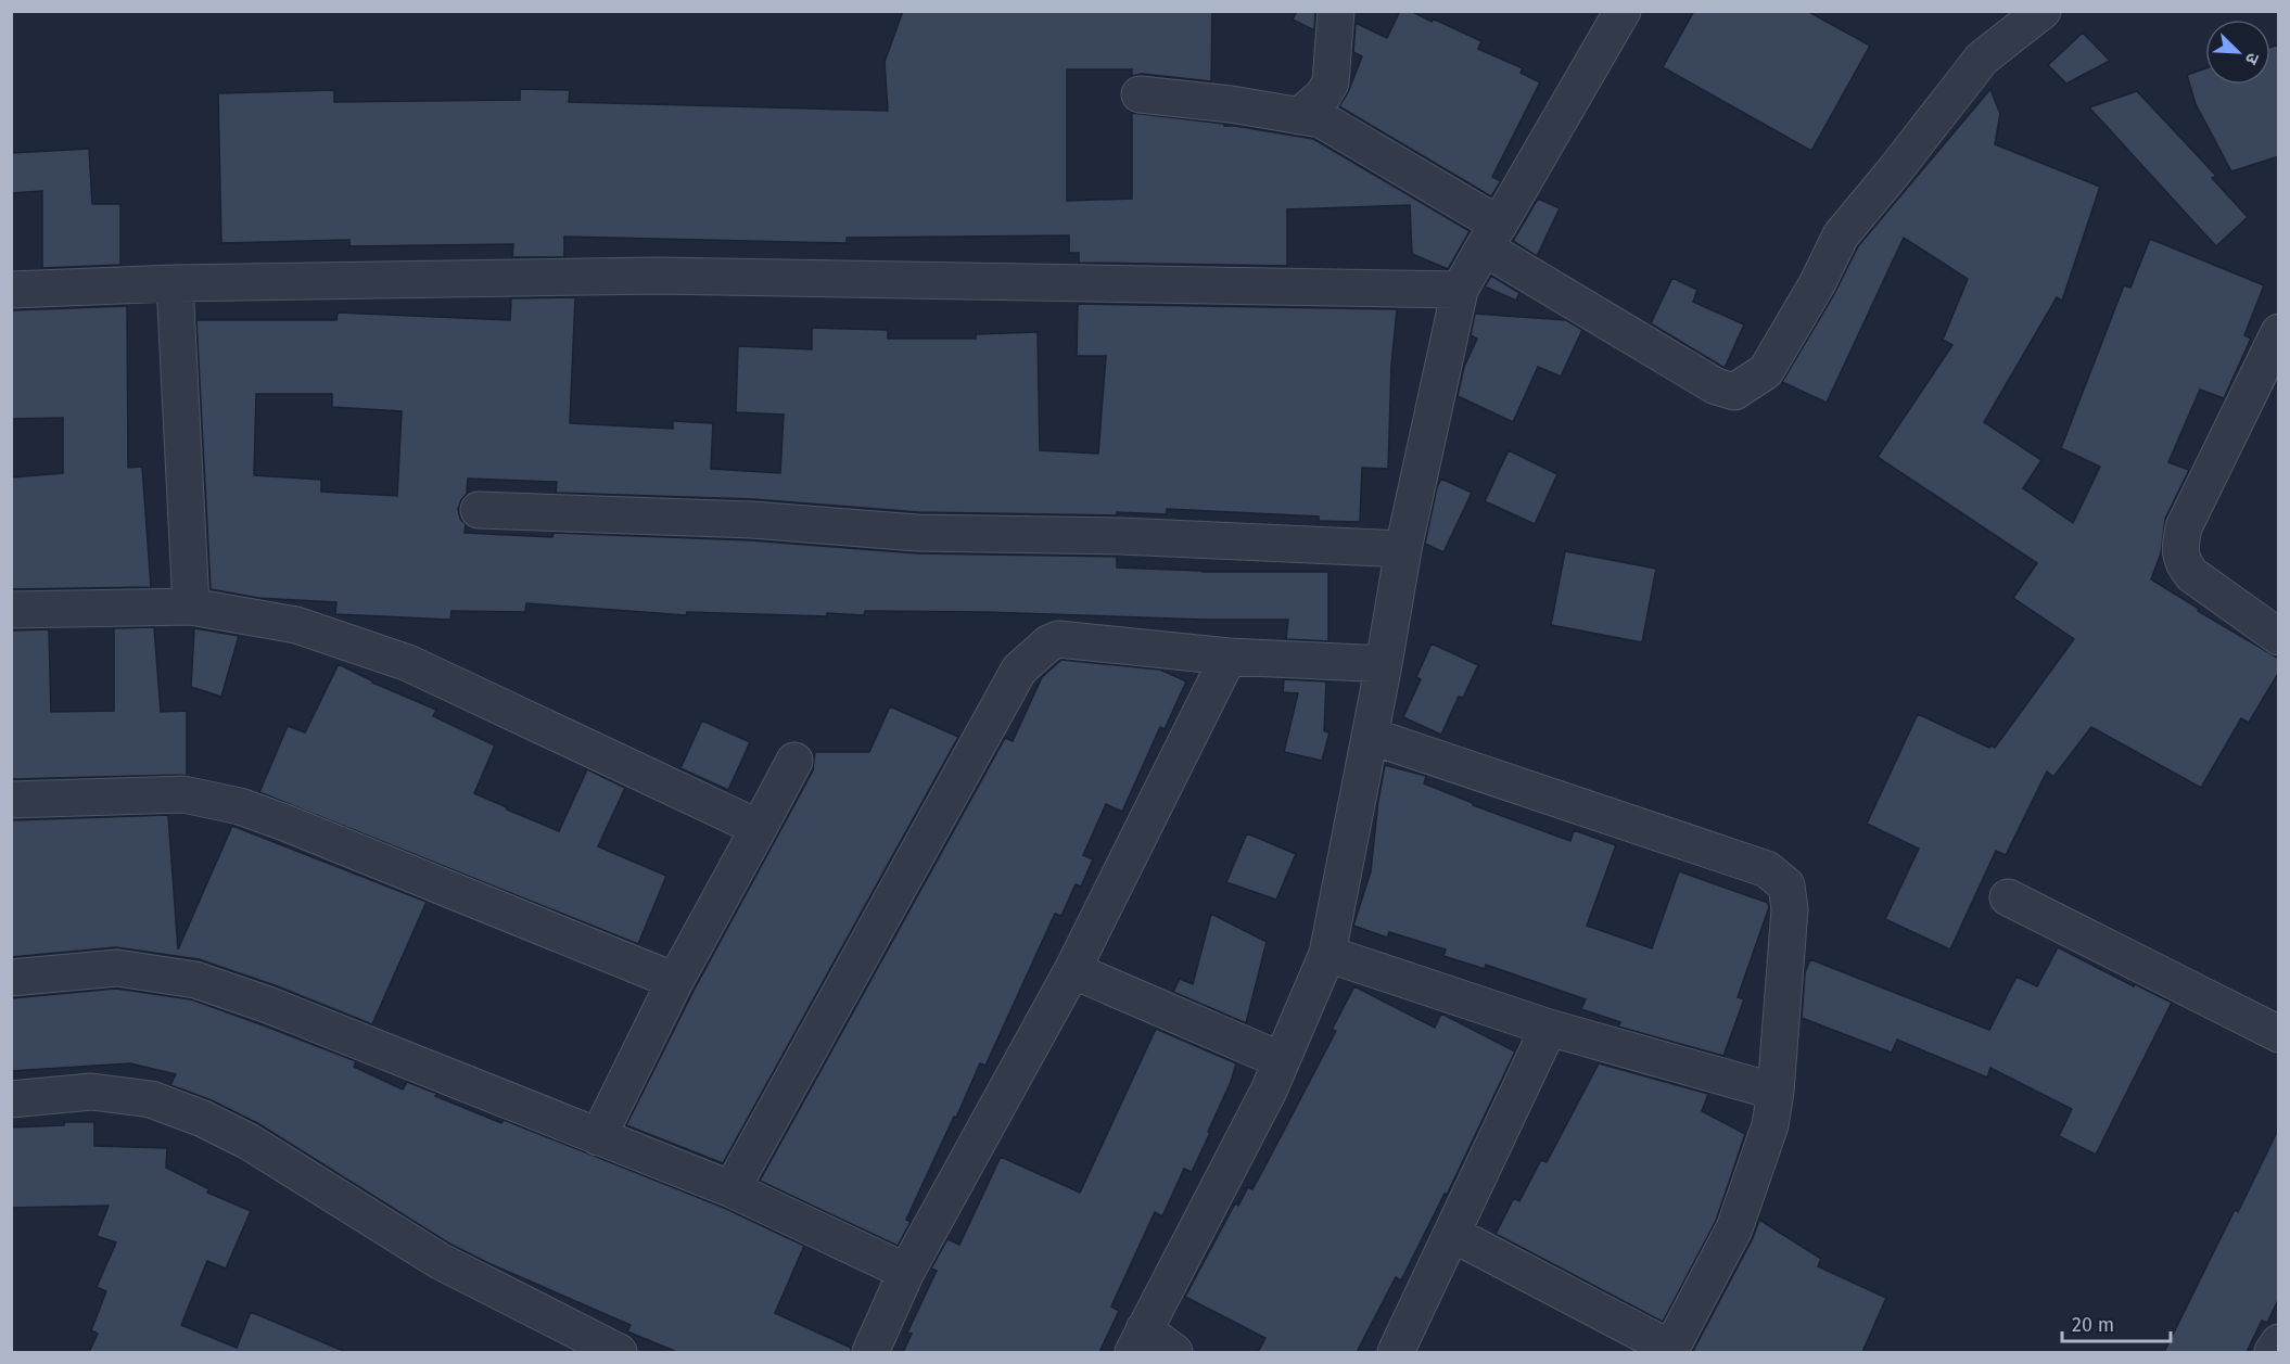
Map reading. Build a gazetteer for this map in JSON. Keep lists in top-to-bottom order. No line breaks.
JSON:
{"scale_bar":"20 m","north":"bottom right"}
